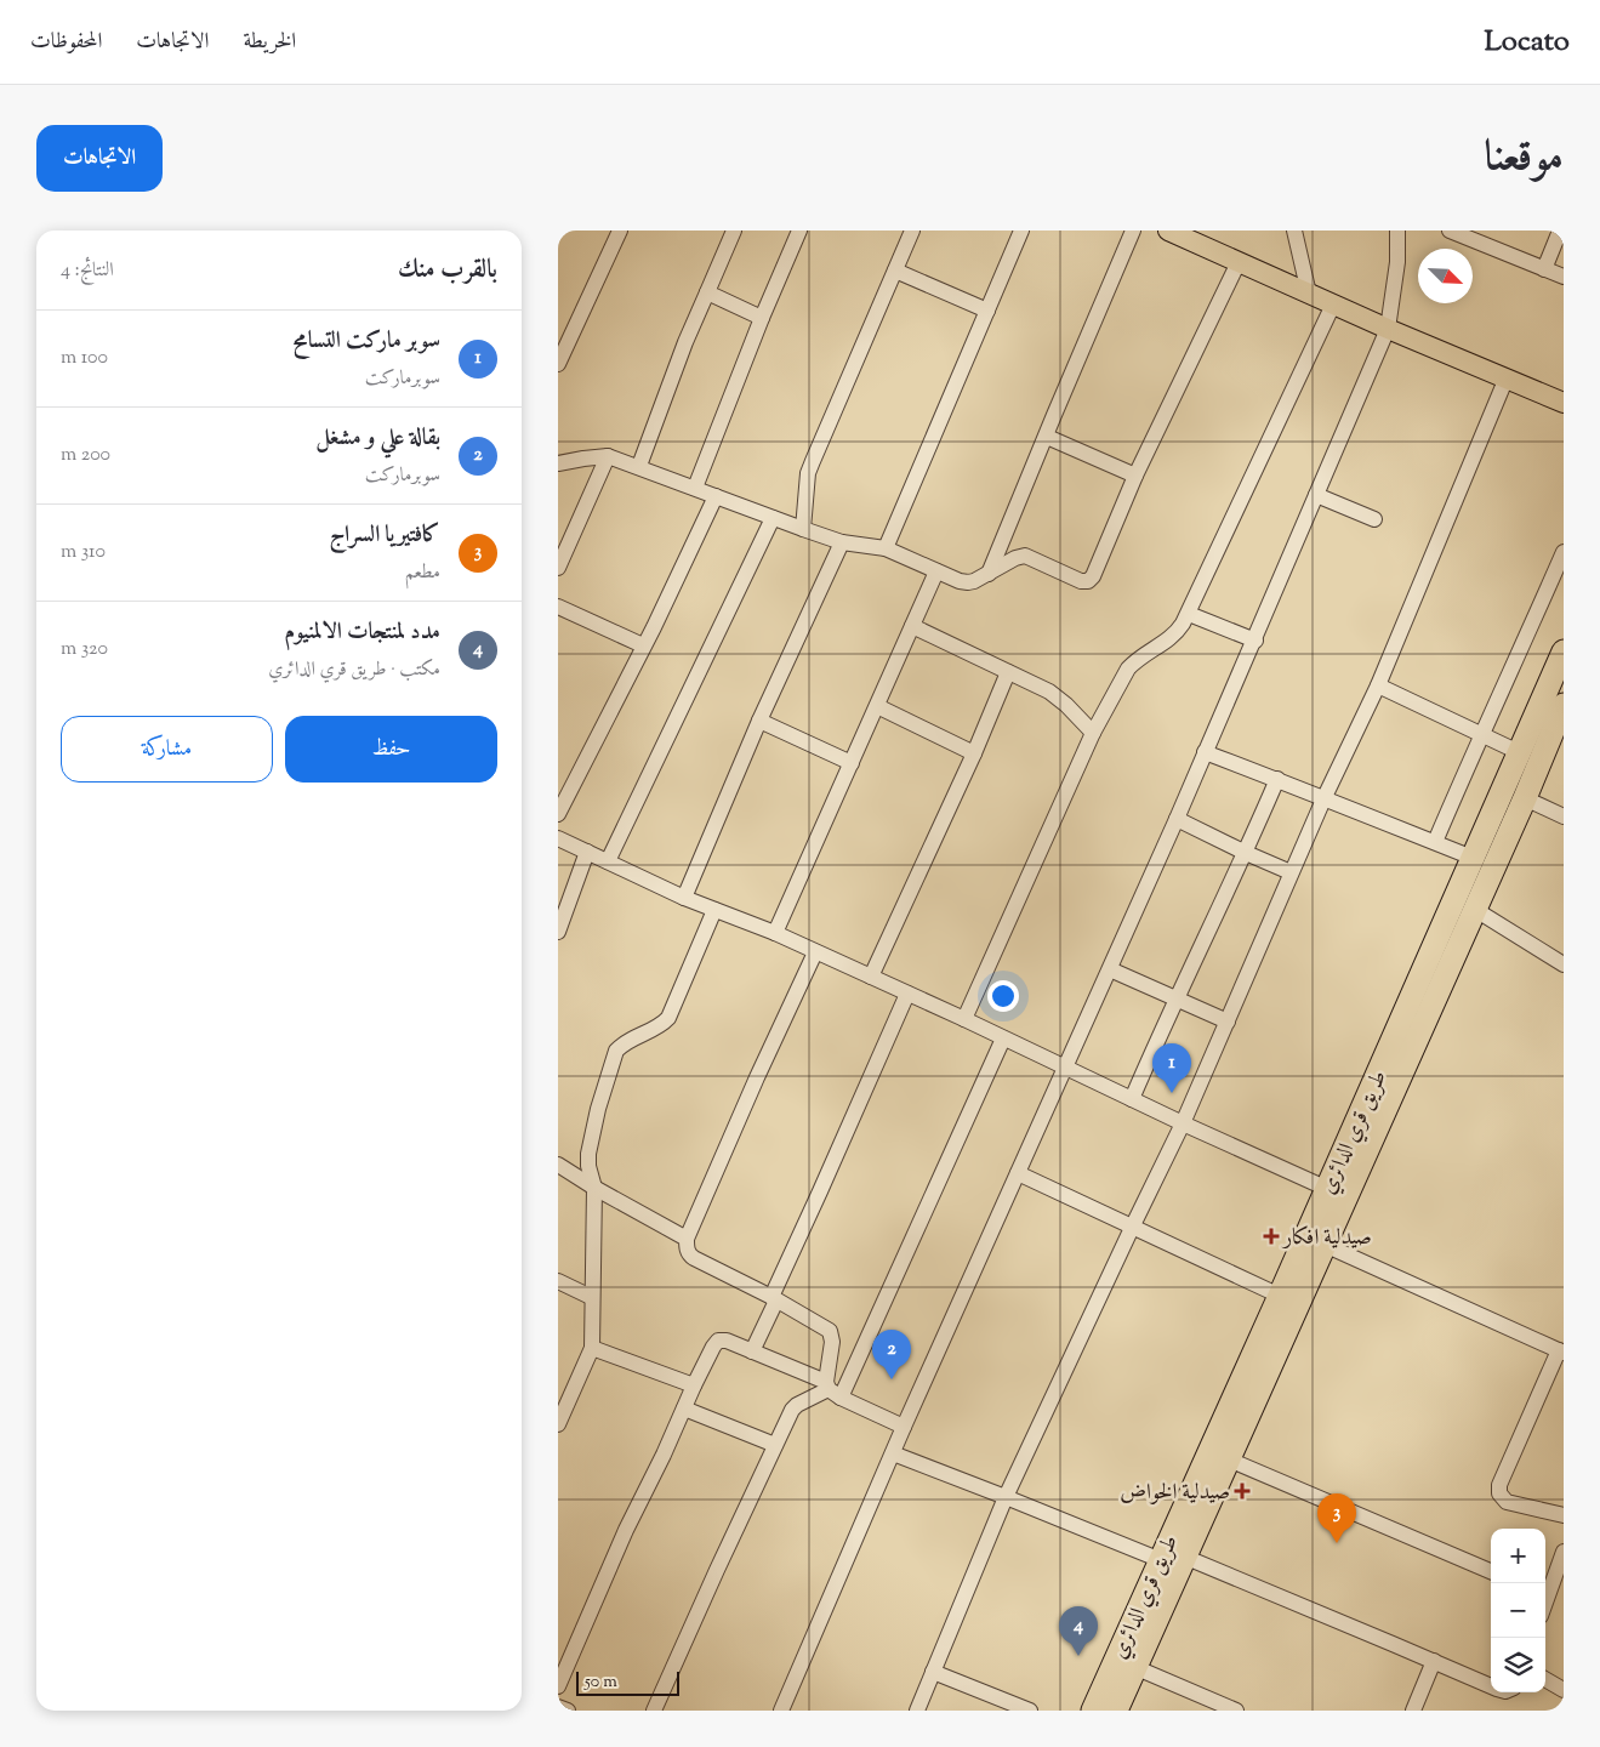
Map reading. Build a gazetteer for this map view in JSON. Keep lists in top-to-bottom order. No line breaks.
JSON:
{"streets":{"highway":["طريق قري الدائري"]},"places":{"health":["صيدلية افكار","صيدلية الخواض"]},"scale_bar":"50 m","north":"bottom right","page":{"header":"Locato","nav":["الخريطة","الاتجاهات","المحفوظات"],"title":"موقعنا","buttons":["الاتجاهات",["حفظ","مشاركة"]],"heading":["بالقرب منك","النتائج: 4"],"list":[{"mark":"1","name":"سوبر ماركت التسامح","note":"سوبرماركت","value":"100 m"},{"mark":"2","name":"بقالة علي و مشغل","note":"سوبرماركت","value":"200 m"},{"mark":"3","name":"كافتيريا السراج","note":"مطعم","value":"310 m"},{"mark":"4","name":"مدد لمنتجات الالمنيوم","note":"مكتب · طريق قري الدائري","value":"320 m"}],"pins":["1","2","3","4"],"map_buttons":["+","−"],"scale":"50 m"}}
